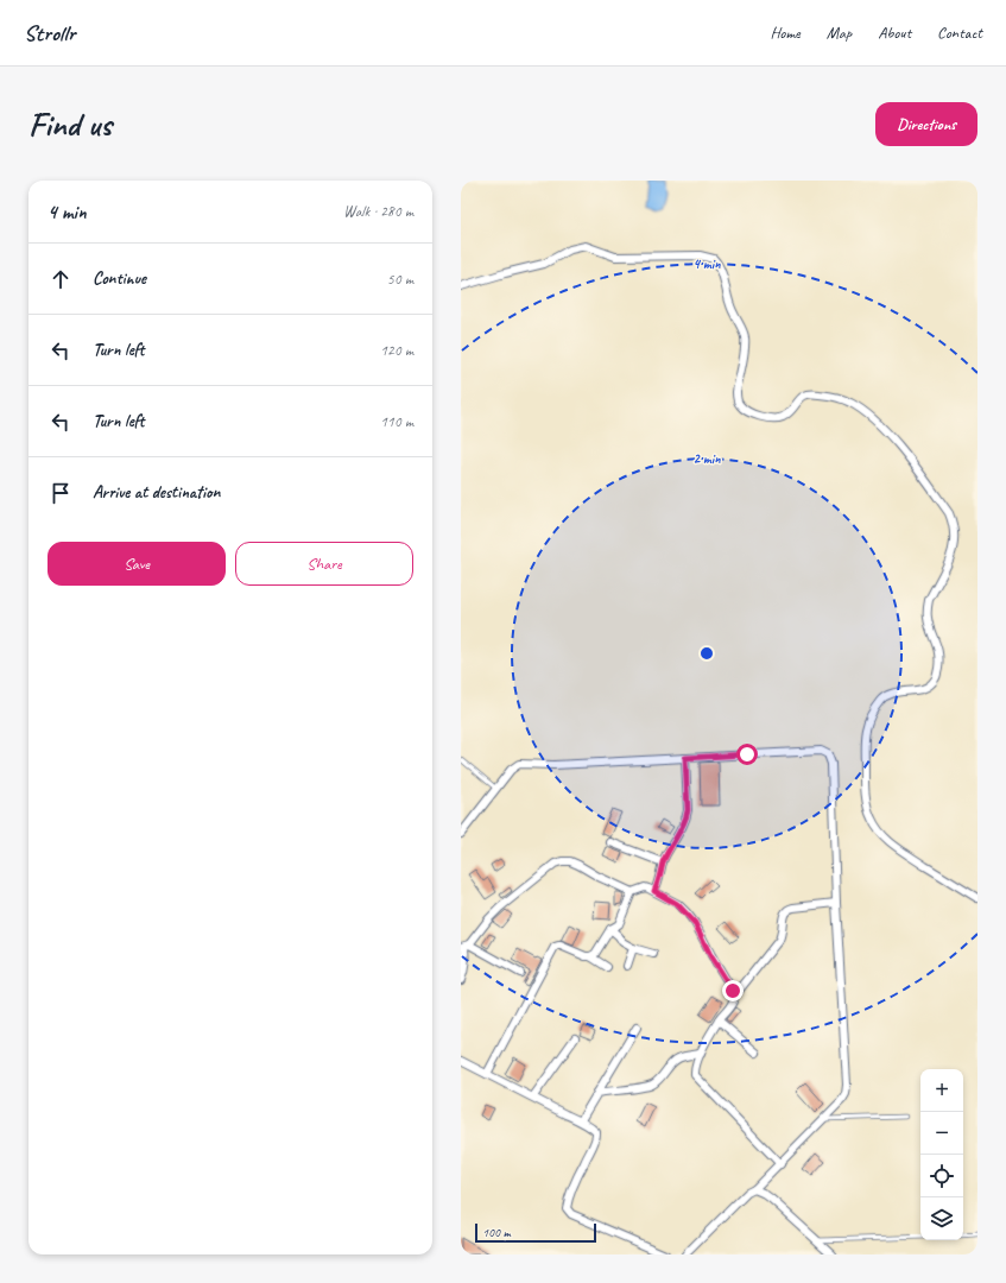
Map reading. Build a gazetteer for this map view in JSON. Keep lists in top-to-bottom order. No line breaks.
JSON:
{"scale_bar":"100 m","page":{"header":"Strollr","nav":["Home","Map","About","Contact"],"buttons":["Directions",["Save","Share"]],"title":"Find us","heading":["4 min","Walk · 280 m"],"list":[["Continue","50 m"],["Turn left","120 m"],["Turn left","110 m"],"Arrive at destination"],"map_buttons":["+","−"],"scale":"100 m"},"rings":["4 min","2 min"]}
